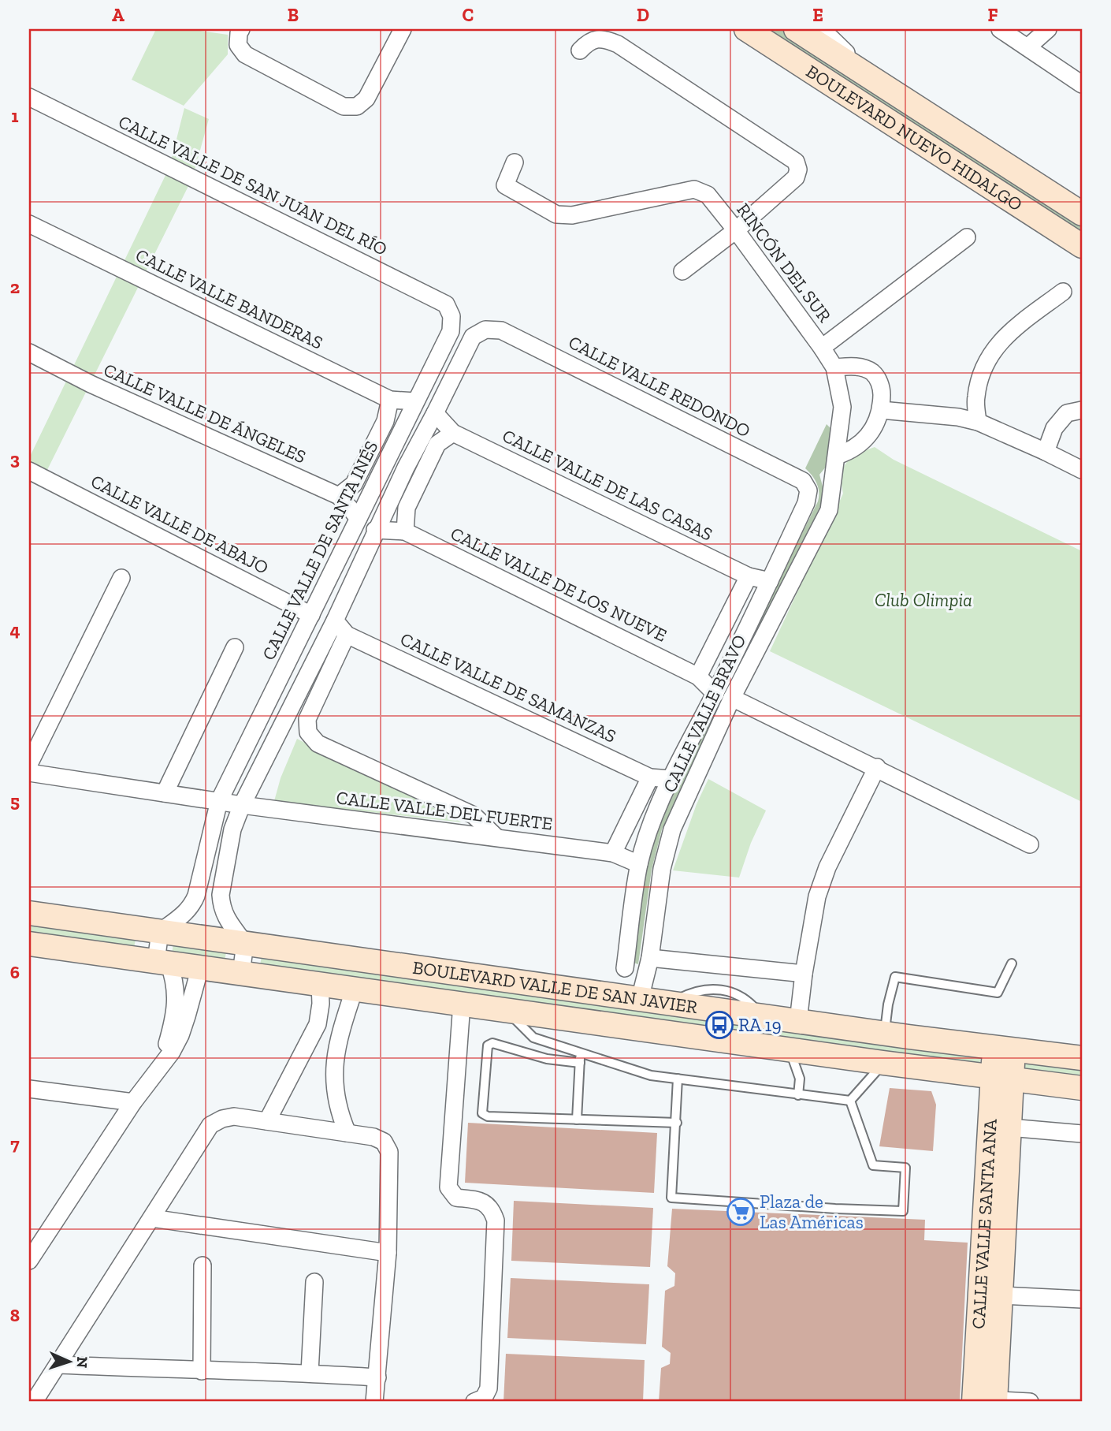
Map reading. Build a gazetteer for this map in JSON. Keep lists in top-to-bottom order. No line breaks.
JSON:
{"streets":{"main road":["BOULEVARD NUEVO HIDALGO","BOULEVARD VALLE DE SAN JAVIER","CALLE VALLE SANTA ANA"],"street":["CALLE VALLE DE SAN JUAN DEL RÍO","RINCÓN DEL SUR","CALLE VALLE BANDERAS","CALLE VALLE REDONDO","CALLE VALLE DE ÁNGELES","CALLE VALLE DE LAS CASAS","CALLE VALLE DE ABAJO","CALLE VALLE DE SANTA INÉS","CALLE VALLE DE LOS NUEVE","CALLE VALLE DE SAMANZAS","CALLE VALLE BRAVO","CALLE VALLE DEL FUERTE"]},"crossings":[["CALLE VALLE DE SAN JUAN DEL RÍO","CALLE VALLE DE SANTA INÉS"],["RINCÓN DEL SUR","CALLE VALLE BRAVO"],["CALLE VALLE BANDERAS","CALLE VALLE DE SANTA INÉS"],["CALLE VALLE REDONDO","CALLE VALLE DE LAS CASAS"],["CALLE VALLE REDONDO","CALLE VALLE BRAVO"],["CALLE VALLE DE ÁNGELES","CALLE VALLE DE SANTA INÉS"],["CALLE VALLE DE LAS CASAS","CALLE VALLE BRAVO"],["CALLE VALLE DE ABAJO","CALLE VALLE DE SANTA INÉS"],["CALLE VALLE DE SANTA INÉS","CALLE VALLE DEL FUERTE"],["CALLE VALLE DE SANTA INÉS","BOULEVARD VALLE DE SAN JAVIER"],["CALLE VALLE DE LOS NUEVE","CALLE VALLE BRAVO"],["CALLE VALLE DE SAMANZAS","CALLE VALLE BRAVO"],["CALLE VALLE BRAVO","CALLE VALLE DEL FUERTE"],["CALLE VALLE BRAVO","BOULEVARD VALLE DE SAN JAVIER"],["BOULEVARD VALLE DE SAN JAVIER","CALLE VALLE SANTA ANA"]],"parks":["Club Olimpia"],"places":{"bus stop":["RA 19"],"supermarket":["Plaza de Las Américas"]},"north":"right","grid":{"columns":["A","B","C","D","E","F"],"rows":["1","2","3","4","5","6","7","8"]}}
